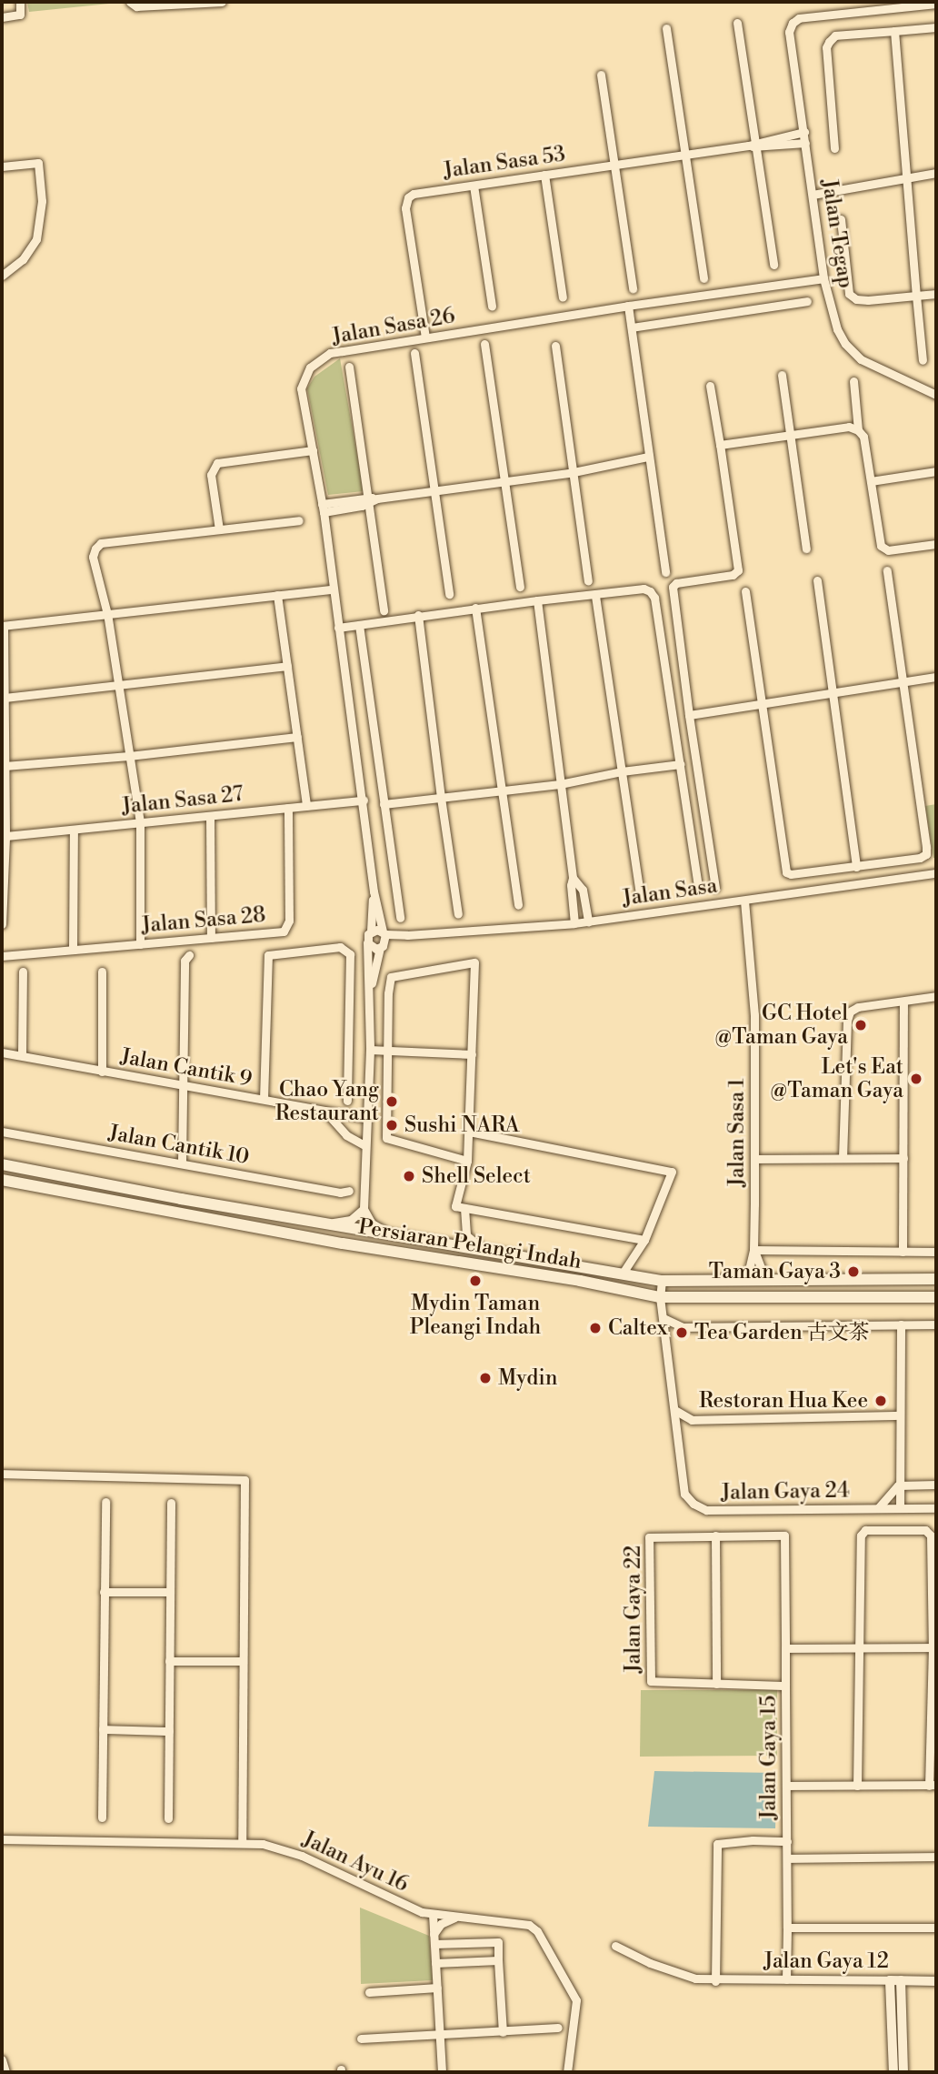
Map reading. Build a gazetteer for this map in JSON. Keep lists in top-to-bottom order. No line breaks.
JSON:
{"streets":{"main road":["Persiaran Pelangi Indah"],"street":["Jalan Sasa 53","Jalan Tegap","Jalan Sasa 26","Jalan Sasa 27","Jalan Sasa","Jalan Sasa 28","Jalan Cantik 9","Jalan Sasa 1","Jalan Cantik 10","Jalan Gaya 24","Jalan Gaya 22","Jalan Gaya 15","Jalan Ayu 16","Jalan Gaya 12"]},"crossings":[["Jalan Sasa 53","Jalan Tegap"],["Jalan Sasa 53","Jalan Sasa 26"],["Jalan Tegap","Jalan Sasa 26"],["Jalan Sasa 26","Jalan Sasa 27"],["Jalan Sasa 26","Jalan Sasa"],["Jalan Sasa 27","Jalan Sasa 28"],["Jalan Sasa","Jalan Sasa 1"],["Jalan Sasa 1","Persiaran Pelangi Indah"],["Persiaran Pelangi Indah","Jalan Gaya 24"],["Jalan Gaya 22","Jalan Gaya 15"],["Jalan Gaya 15","Jalan Gaya 12"]],"places":["GC Hotel @Taman Gaya","Let's Eat @Taman Gaya","Chao Yang Restaurant","Sushi NARA","Shell Select","Taman Gaya 3","Mydin Taman Pleangi Indah","Caltex","Tea Garden 古文茶","Mydin","Restoran Hua Kee"]}
